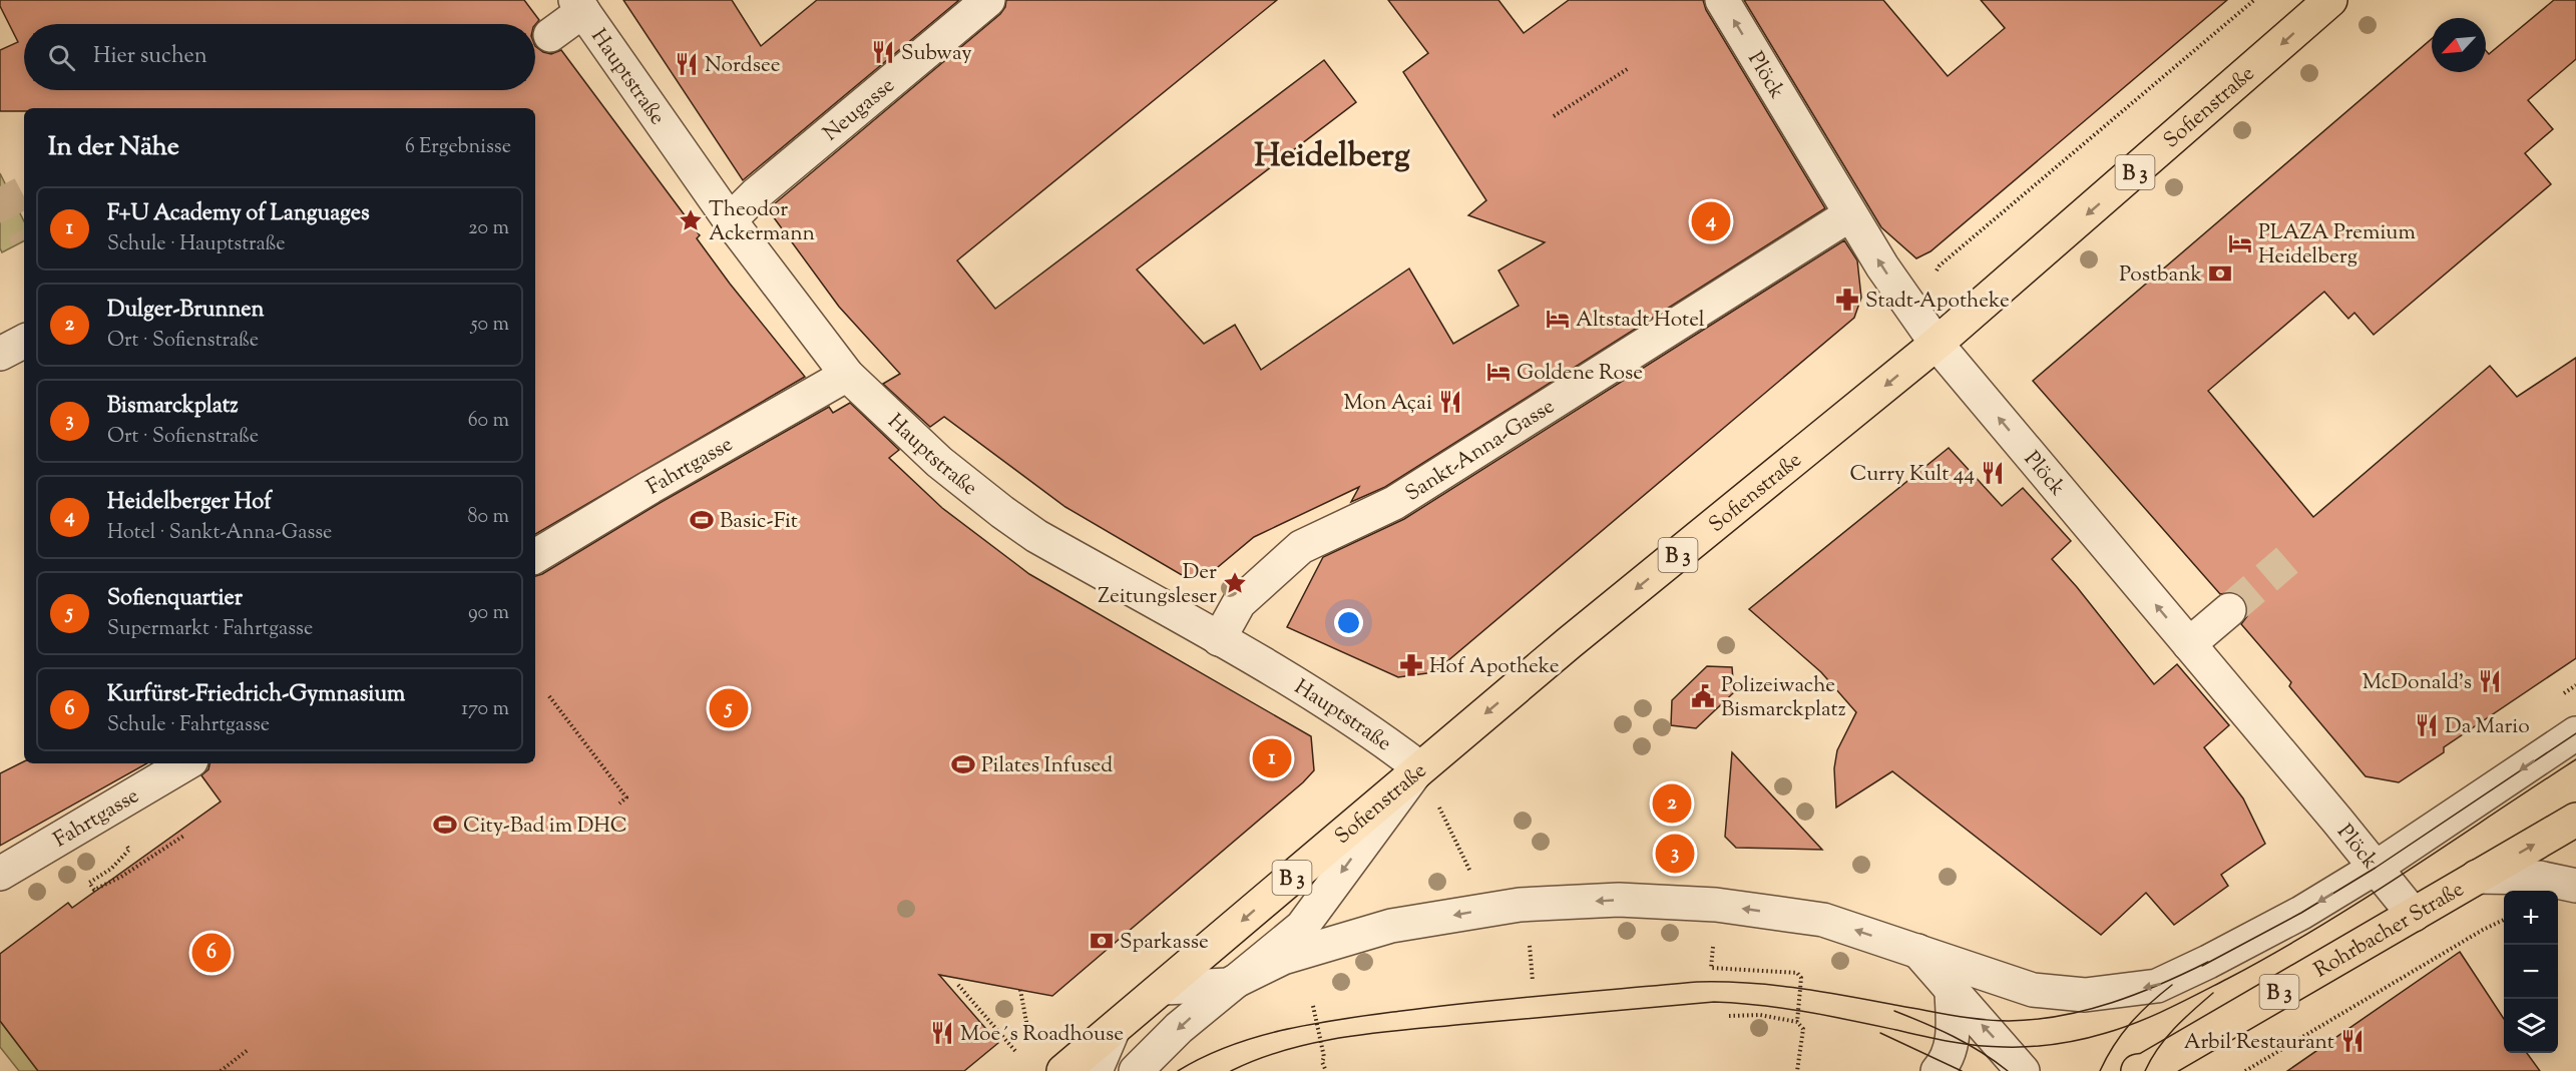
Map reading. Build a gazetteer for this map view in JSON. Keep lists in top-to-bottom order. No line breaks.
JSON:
{"streets":{"main road":["Sofienstraße","B 3","Rohrbacher Straße"],"street":["Plöck","Hauptstraße","Neugasse","Sankt-Anna-Gasse","Fahrtgasse"]},"crossings":[["Plöck","Sofienstraße"],["Plöck","Sankt-Anna-Gasse"],["Plöck","Rohrbacher Straße"],["Hauptstraße","Sofienstraße"],["Hauptstraße","Neugasse"],["Hauptstraße","Sankt-Anna-Gasse"],["Hauptstraße","Fahrtgasse"]],"one_way":["Plöck","Sofienstraße"],"districts":["Heidelberg"],"places":{"restaurant":["Subway","Nordsee","Mon Açai","Curry Kult 44","McDonald's","Da Mario","Moe´s Roadhouse","Arbil Restaurant"],"place":["Theodor Ackermann","Der Zeitungsleser"],"hotel":["PLAZA Premium Heidelberg","Altstadt Hotel","Goldene Rose"],"bank":["Postbank","Sparkasse"],"pharmacy":["Stadt-Apotheke","Hof Apotheke"],"sports":["Basic-Fit","Pilates Infused","City-Bad im DHC"],"public building":["Polizeiwache Bismarckplatz"]},"north":"bottom left","page":{"search":"Hier suchen","heading":["In der Nähe","6 Ergebnisse"],"list":[{"mark":"1","name":"F+U Academy of Languages","note":"Schule · Hauptstraße","value":"20 m"},{"mark":"2","name":"Dulger-Brunnen","note":"Ort · Sofienstraße","value":"50 m"},{"mark":"3","name":"Bismarckplatz","note":"Ort · Sofienstraße","value":"60 m"},{"mark":"4","name":"Heidelberger Hof","note":"Hotel · Sankt-Anna-Gasse","value":"80 m"},{"mark":"5","name":"Sofienquartier","note":"Supermarkt · Fahrtgasse","value":"90 m"},{"mark":"6","name":"Kurfürst-Friedrich-Gymnasium","note":"Schule · Fahrtgasse","value":"170 m"}],"pins":["4","5","1","2","3","6"],"map_buttons":["+","−"]}}
